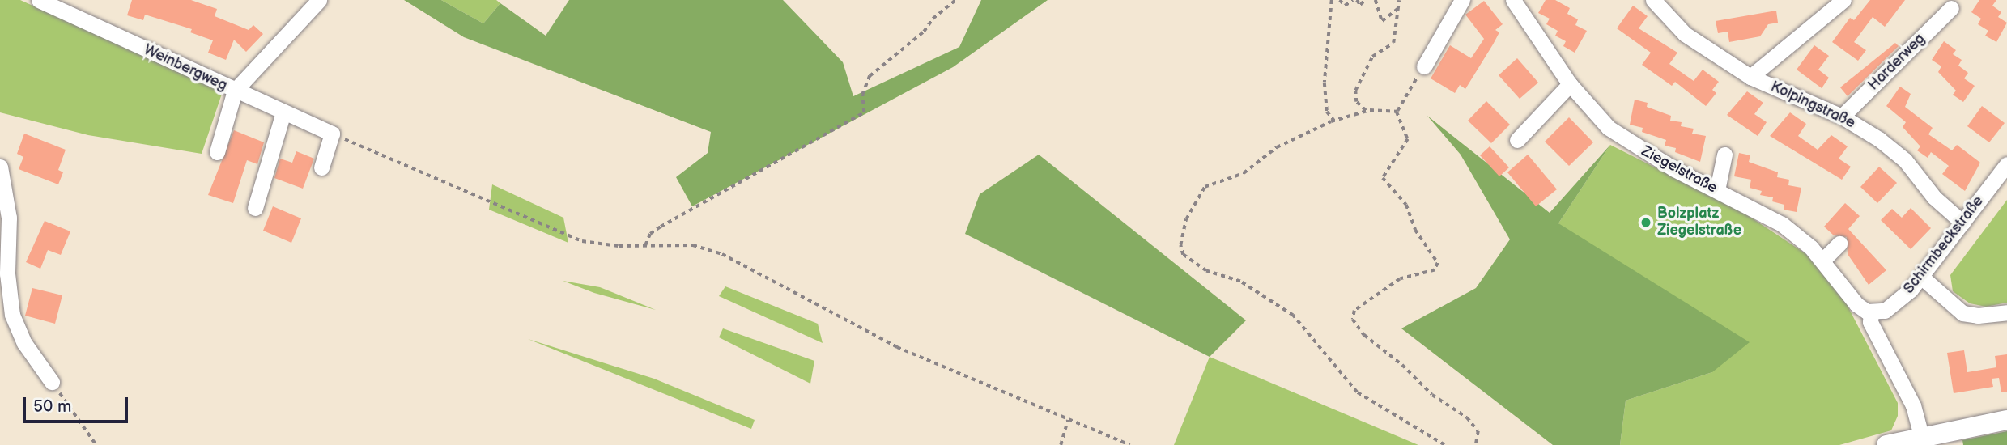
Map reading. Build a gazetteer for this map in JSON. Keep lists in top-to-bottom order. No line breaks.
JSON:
{"streets":{"street":["Harderweg","Weinbergweg","Kolpingstraße","Ziegelstraße","Schirmbeckstraße"]},"crossings":[["Harderweg","Kolpingstraße"],["Kolpingstraße","Schirmbeckstraße"],["Ziegelstraße","Schirmbeckstraße"]],"places":["Bolzplatz Ziegelstraße"],"scale_bar":"50 m"}
